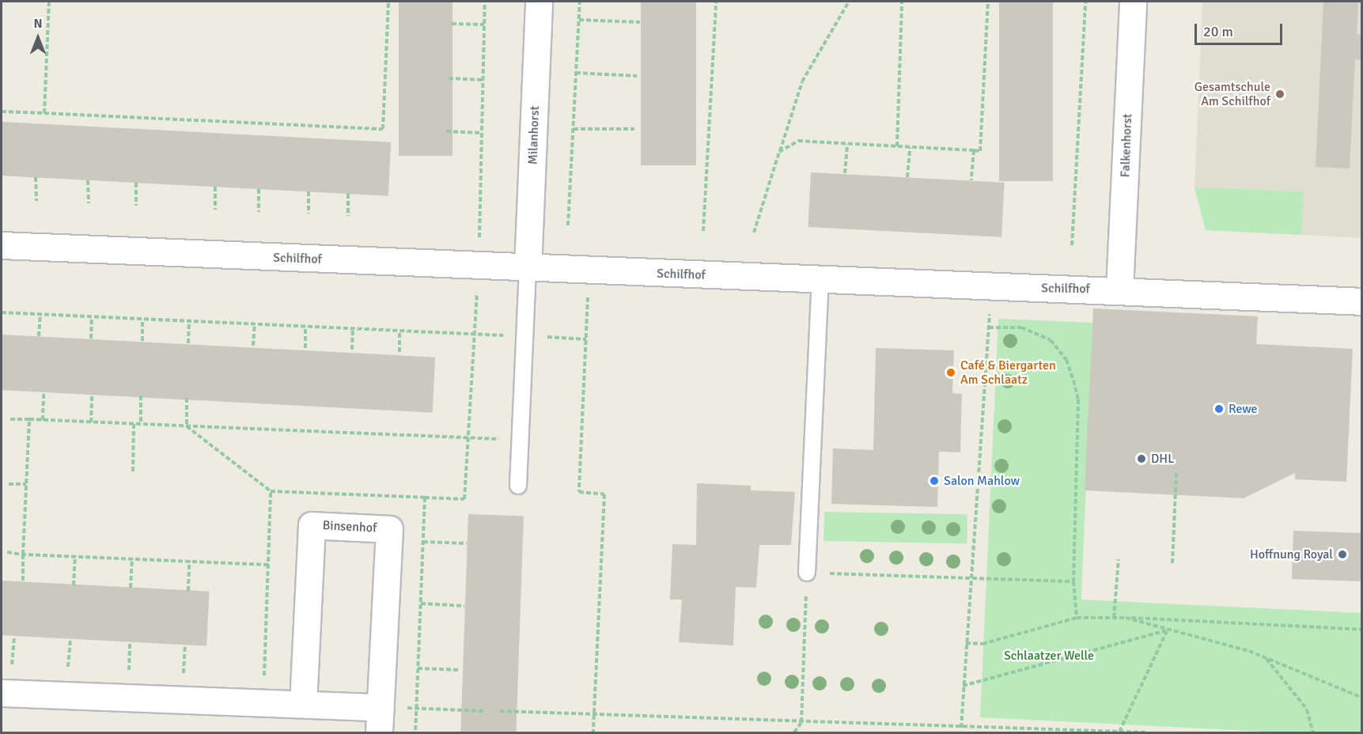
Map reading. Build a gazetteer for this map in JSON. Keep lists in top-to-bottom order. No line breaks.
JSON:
{"streets":{"street":["Milanhorst","Falkenhorst","Schilfhof","Binsenhof"]},"crossings":[["Milanhorst","Schilfhof"],["Falkenhorst","Schilfhof"]],"parks":["Schlaatzer Welle"],"places":["Gesamtschule Am Schilfhof","Café & Biergarten Am Schlaatz","Rewe","DHL","Salon Mahlow","Hoffnung Royal"],"scale_bar":"20 m","north":"top"}
